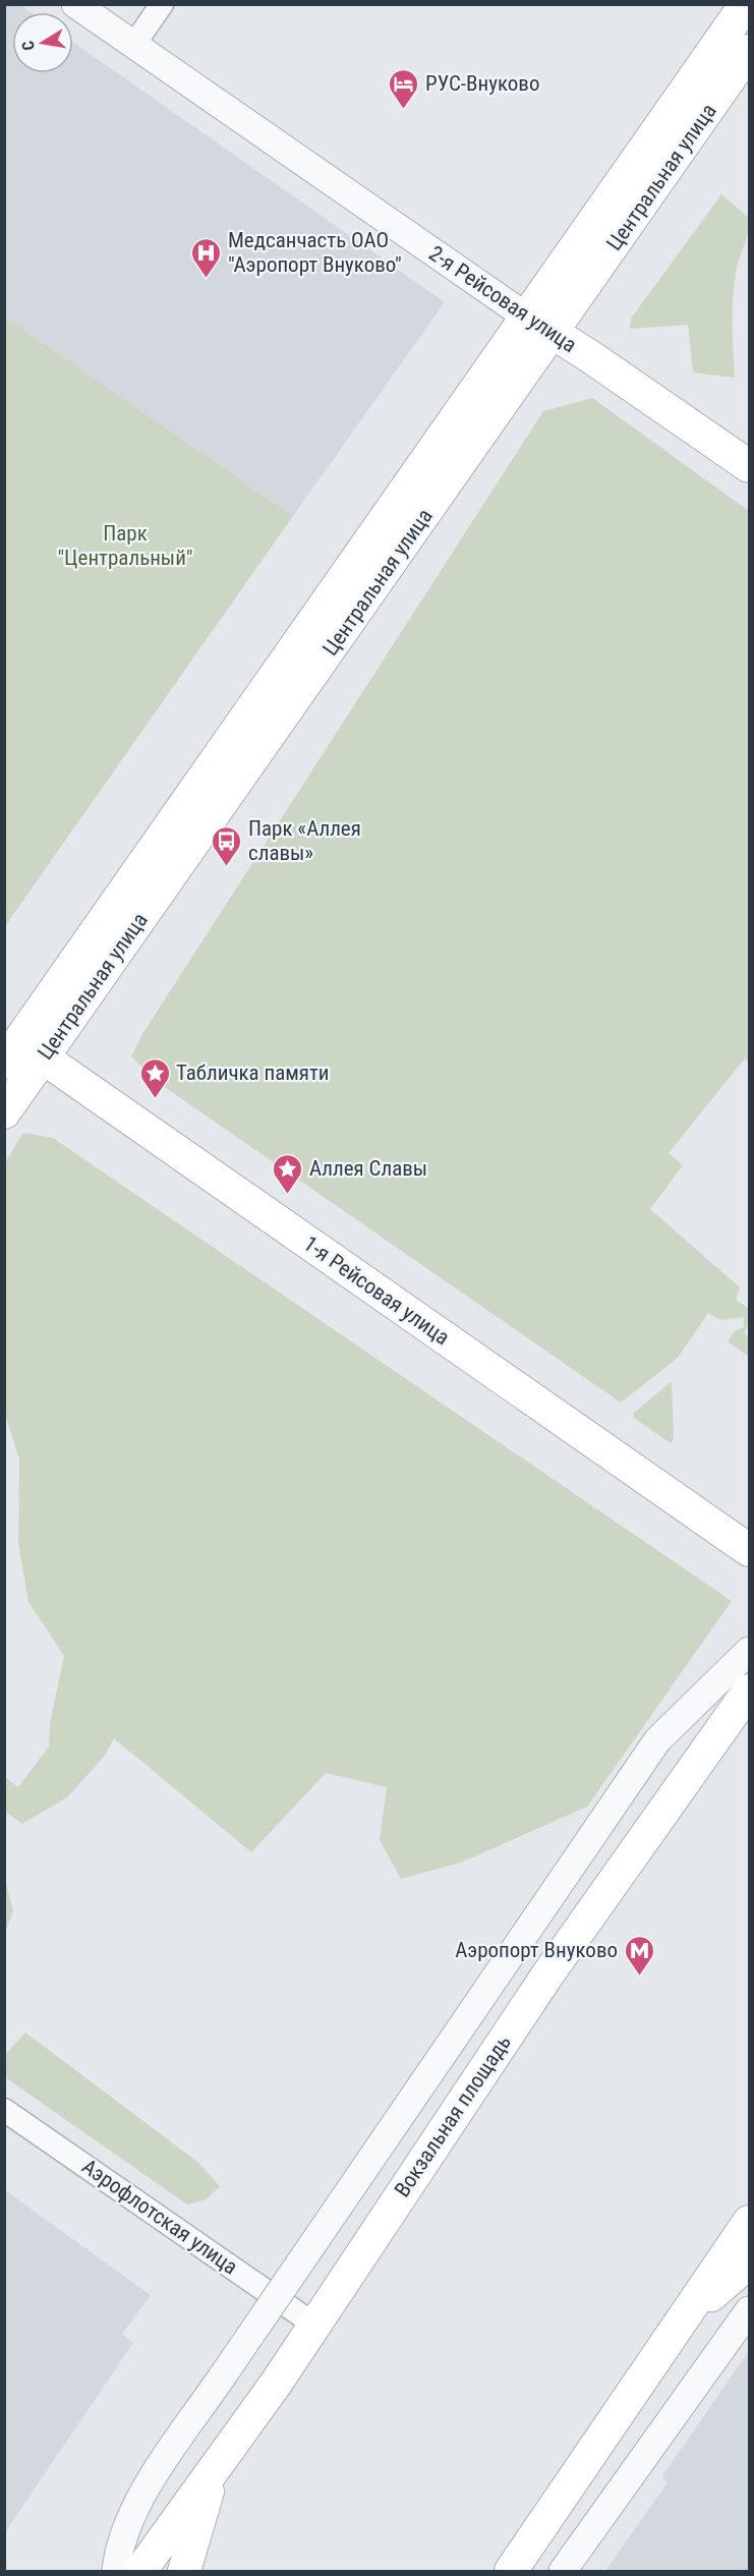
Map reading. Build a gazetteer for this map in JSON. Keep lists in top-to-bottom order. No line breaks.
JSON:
{"streets":{"main road":["Центральная улица","2-я Рейсовая улица","1-я Рейсовая улица","Вокзальная площадь"],"street":["Аэрофлотская улица"]},"crossings":[["Центральная улица","2-я Рейсовая улица"],["Центральная улица","1-я Рейсовая улица"],["Вокзальная площадь","Аэрофлотская улица"]],"parks":["Парк \"Центральный\""],"places":{"hotel":["РУС-Внуково"],"hospital":["Медсанчасть ОАО \"Аэропорт Внуково\""],"bus stop":["Парк «Аллея славы»"],"place":["Табличка памяти","Аллея Славы"],"metro station":["Аэропорт Внуково"]},"north":"left"}
